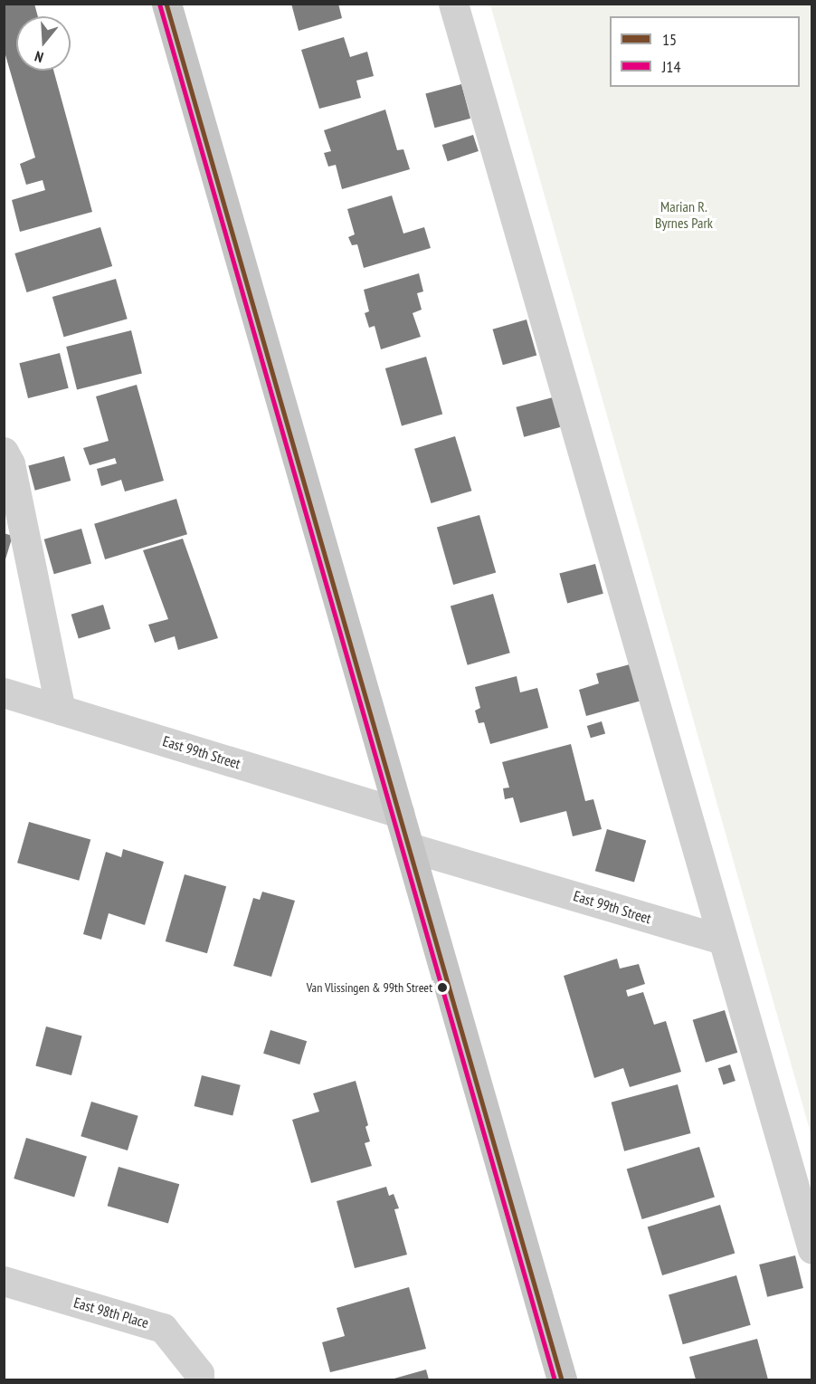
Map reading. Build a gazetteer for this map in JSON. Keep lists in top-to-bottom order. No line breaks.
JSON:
{"streets":{"street":["East 99th Street","East 98th Place"]},"parks":["Marian R. Byrnes Park"],"places":["Van Vlissingen & 99th Street"],"lines":["transit line 15","transit line J14"],"legend":["15","J14"],"north":"bottom"}
